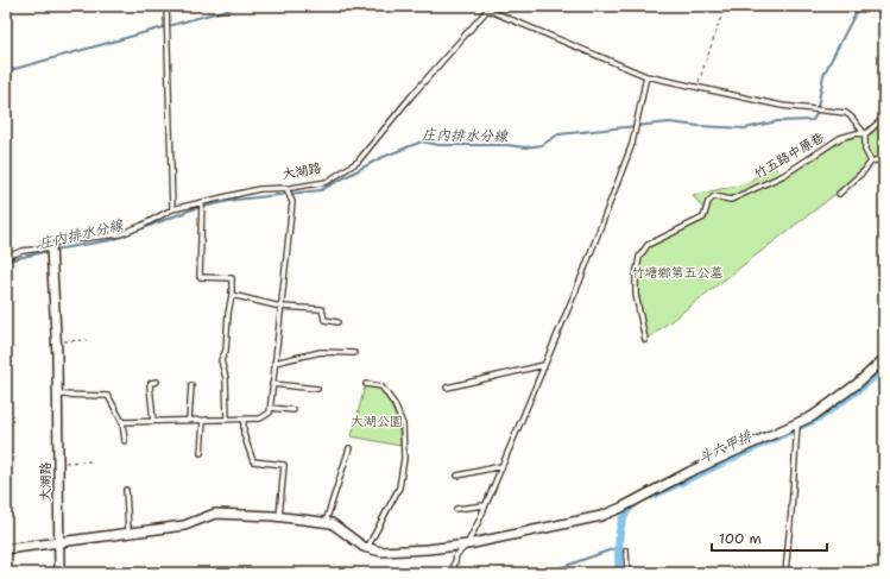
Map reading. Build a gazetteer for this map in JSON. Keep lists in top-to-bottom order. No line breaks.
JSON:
{"streets":{"street":["大湖路"],"lane":["竹五路中原巷"]},"water":["庄內排水分線","斗六甲排"],"parks":["竹塘鄉第五公墓","大湖公園"],"scale_bar":"100 m"}
